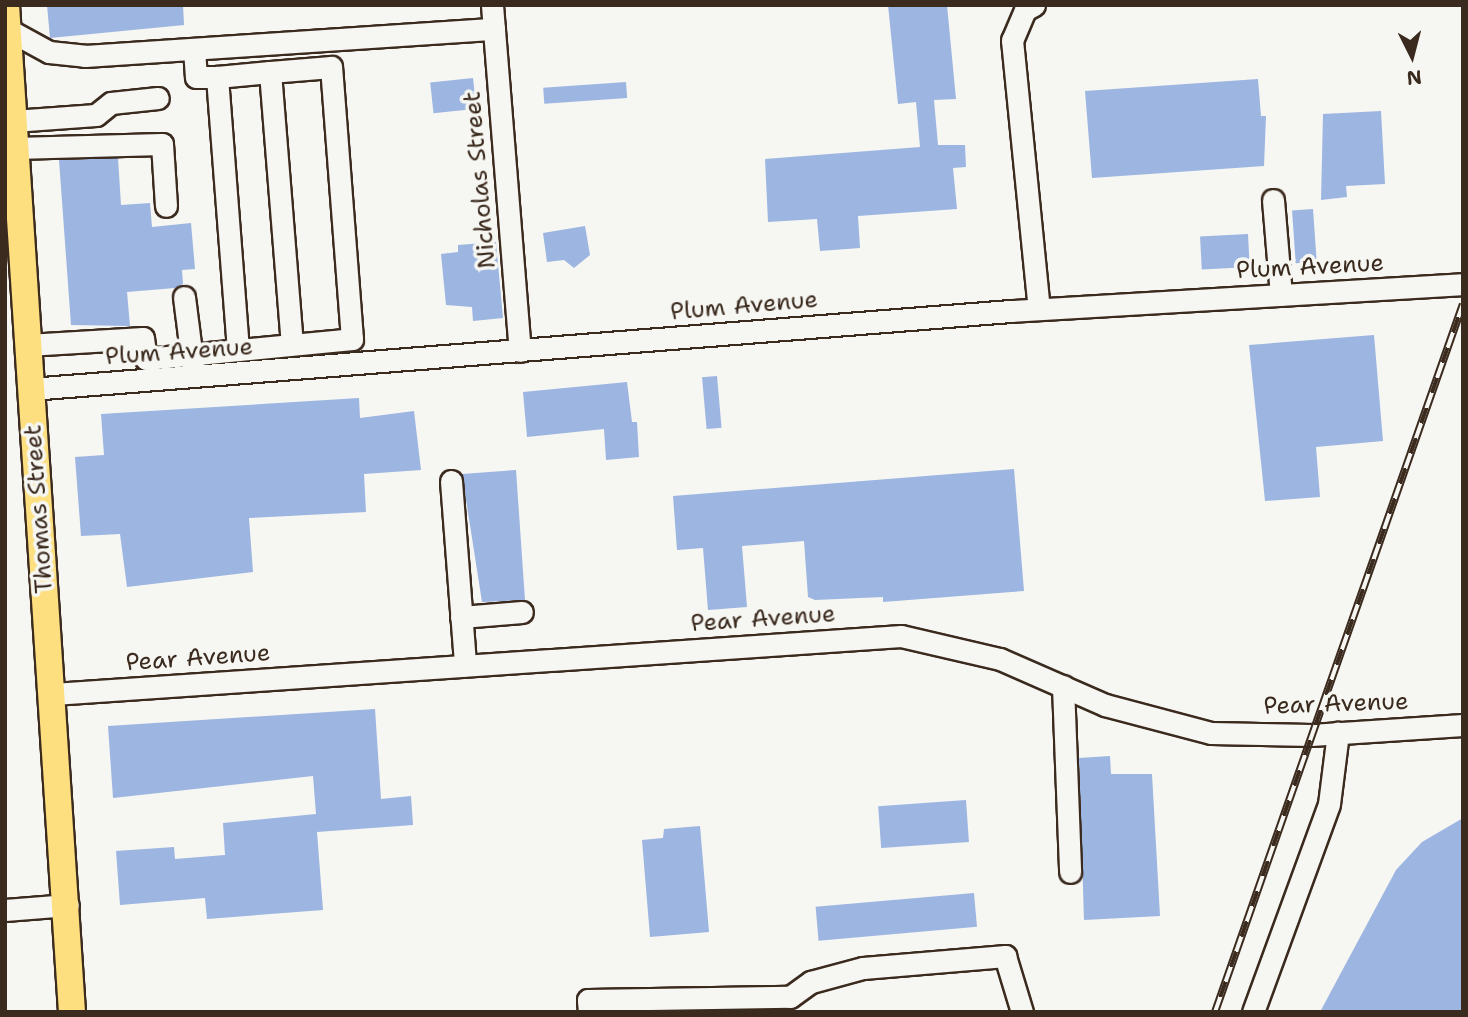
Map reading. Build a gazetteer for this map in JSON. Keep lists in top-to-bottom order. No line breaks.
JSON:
{"streets":{"main road":["Thomas Street"],"street":["Nicholas Street","Plum Avenue","Pear Avenue"]},"crossings":[["Nicholas Street","Plum Avenue"],["Plum Avenue","Thomas Street"],["Thomas Street","Pear Avenue"]],"north":"bottom"}
